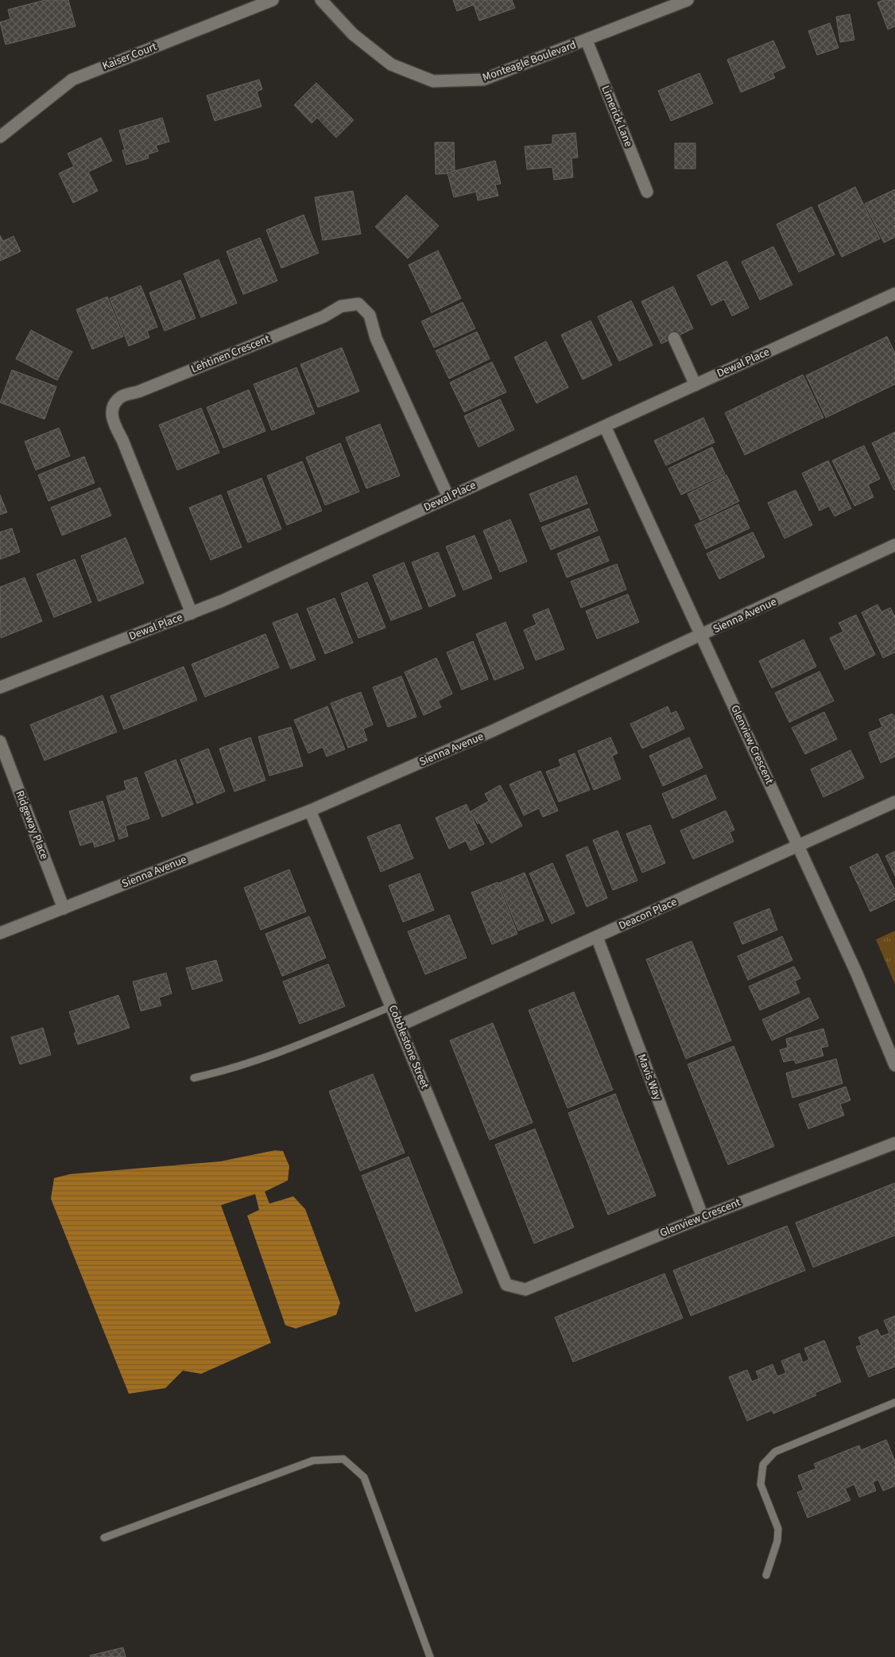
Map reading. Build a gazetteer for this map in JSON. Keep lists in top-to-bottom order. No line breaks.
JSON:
{"streets":{"street":["Kaiser Court","Monteagle Boulevard","Limerick Lane","Lehtinen Crescent","Dewal Place","Sienna Avenue","Glenview Crescent","Ridgeway Place","Deacon Place","Cobblestone Street","Mavis Way"]},"crossings":[["Monteagle Boulevard","Limerick Lane"],["Lehtinen Crescent","Dewal Place"],["Dewal Place","Glenview Crescent"],["Sienna Avenue","Glenview Crescent"],["Sienna Avenue","Ridgeway Place"],["Sienna Avenue","Cobblestone Street"],["Glenview Crescent","Deacon Place"],["Glenview Crescent","Cobblestone Street"],["Glenview Crescent","Mavis Way"],["Deacon Place","Cobblestone Street"],["Deacon Place","Mavis Way"]]}
